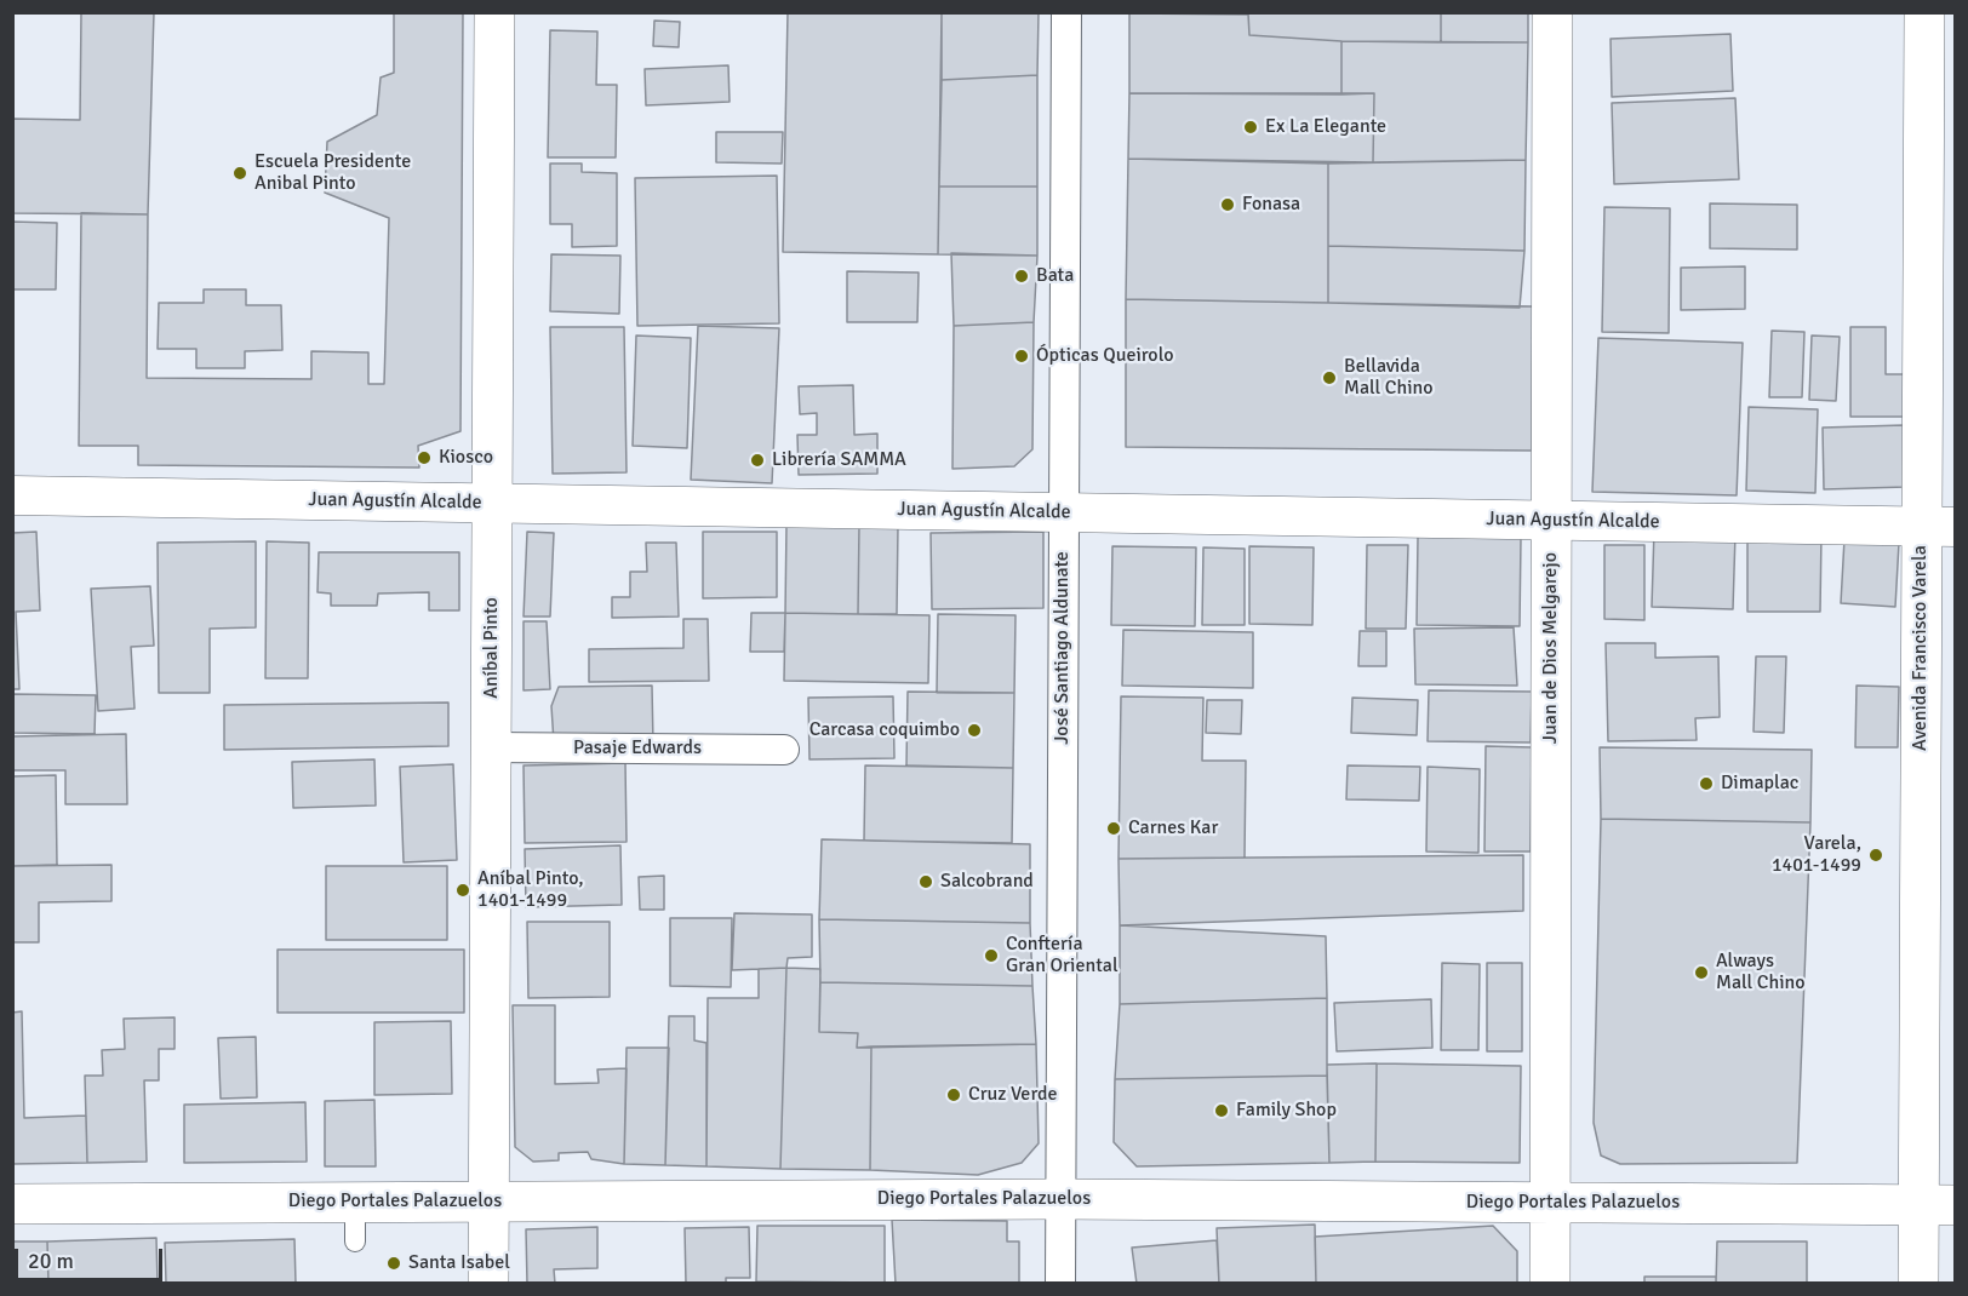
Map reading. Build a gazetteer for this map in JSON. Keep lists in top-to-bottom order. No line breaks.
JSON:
{"streets":{"street":["Juan Agustín Alcalde","Aníbal Pinto","José Santiago Aldunate","Juan de Dios Melgarejo","Avenida Francisco Varela","Pasaje Edwards","Diego Portales Palazuelos"]},"crossings":[["Juan Agustín Alcalde","Aníbal Pinto"],["Juan Agustín Alcalde","José Santiago Aldunate"],["Juan Agustín Alcalde","Juan de Dios Melgarejo"],["Juan Agustín Alcalde","Avenida Francisco Varela"],["Aníbal Pinto","Pasaje Edwards"],["Aníbal Pinto","Diego Portales Palazuelos"],["José Santiago Aldunate","Diego Portales Palazuelos"],["Juan de Dios Melgarejo","Diego Portales Palazuelos"],["Avenida Francisco Varela","Diego Portales Palazuelos"]],"places":["Ex La Elegante","Escuela Presidente Anibal Pinto","Fonasa","Bata","Ópticas Queirolo","Bellavida Mall Chino","Kiosco","Librería SAMMA","Carcasa coquimbo","Dimaplac","Carnes Kar","Varela, 1401-1499","Salcobrand","Aníbal Pinto, 1401-1499","Conftería Gran Oriental","Always Mall Chino","Cruz Verde","Family Shop","Santa Isabel"],"scale_bar":"20 m"}
